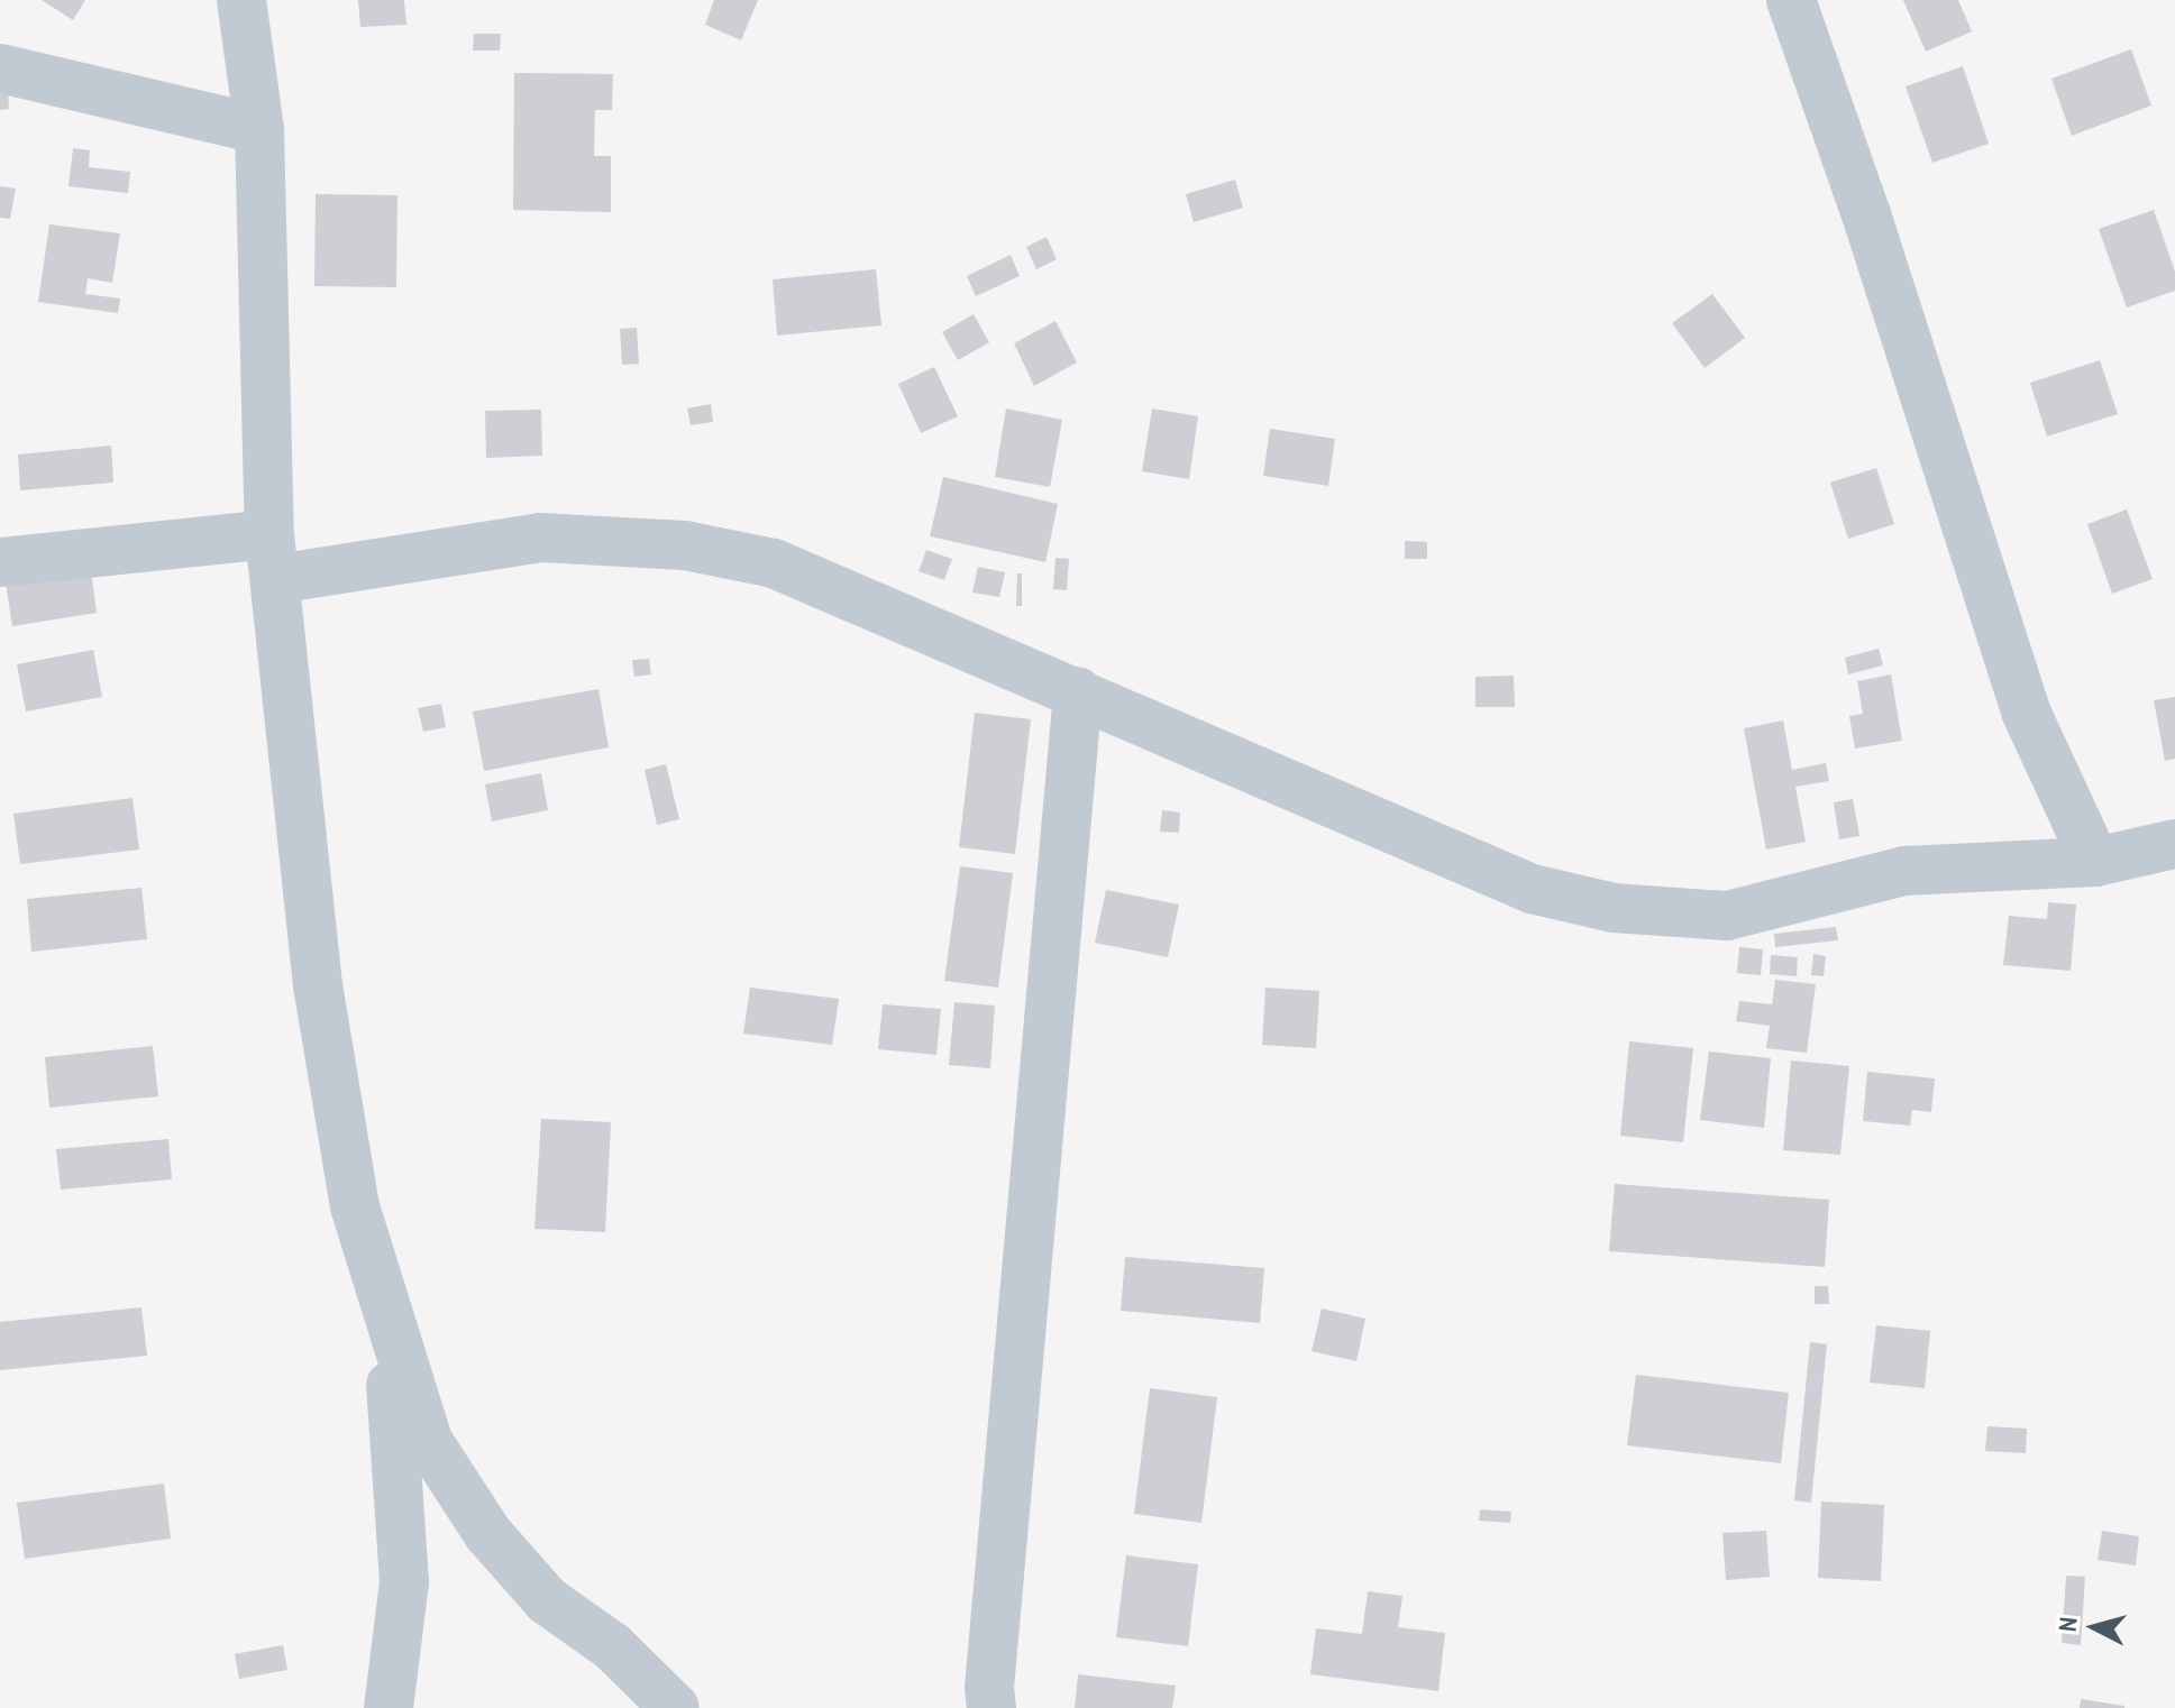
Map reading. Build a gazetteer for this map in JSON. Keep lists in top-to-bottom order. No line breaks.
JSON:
{"north":"left"}
